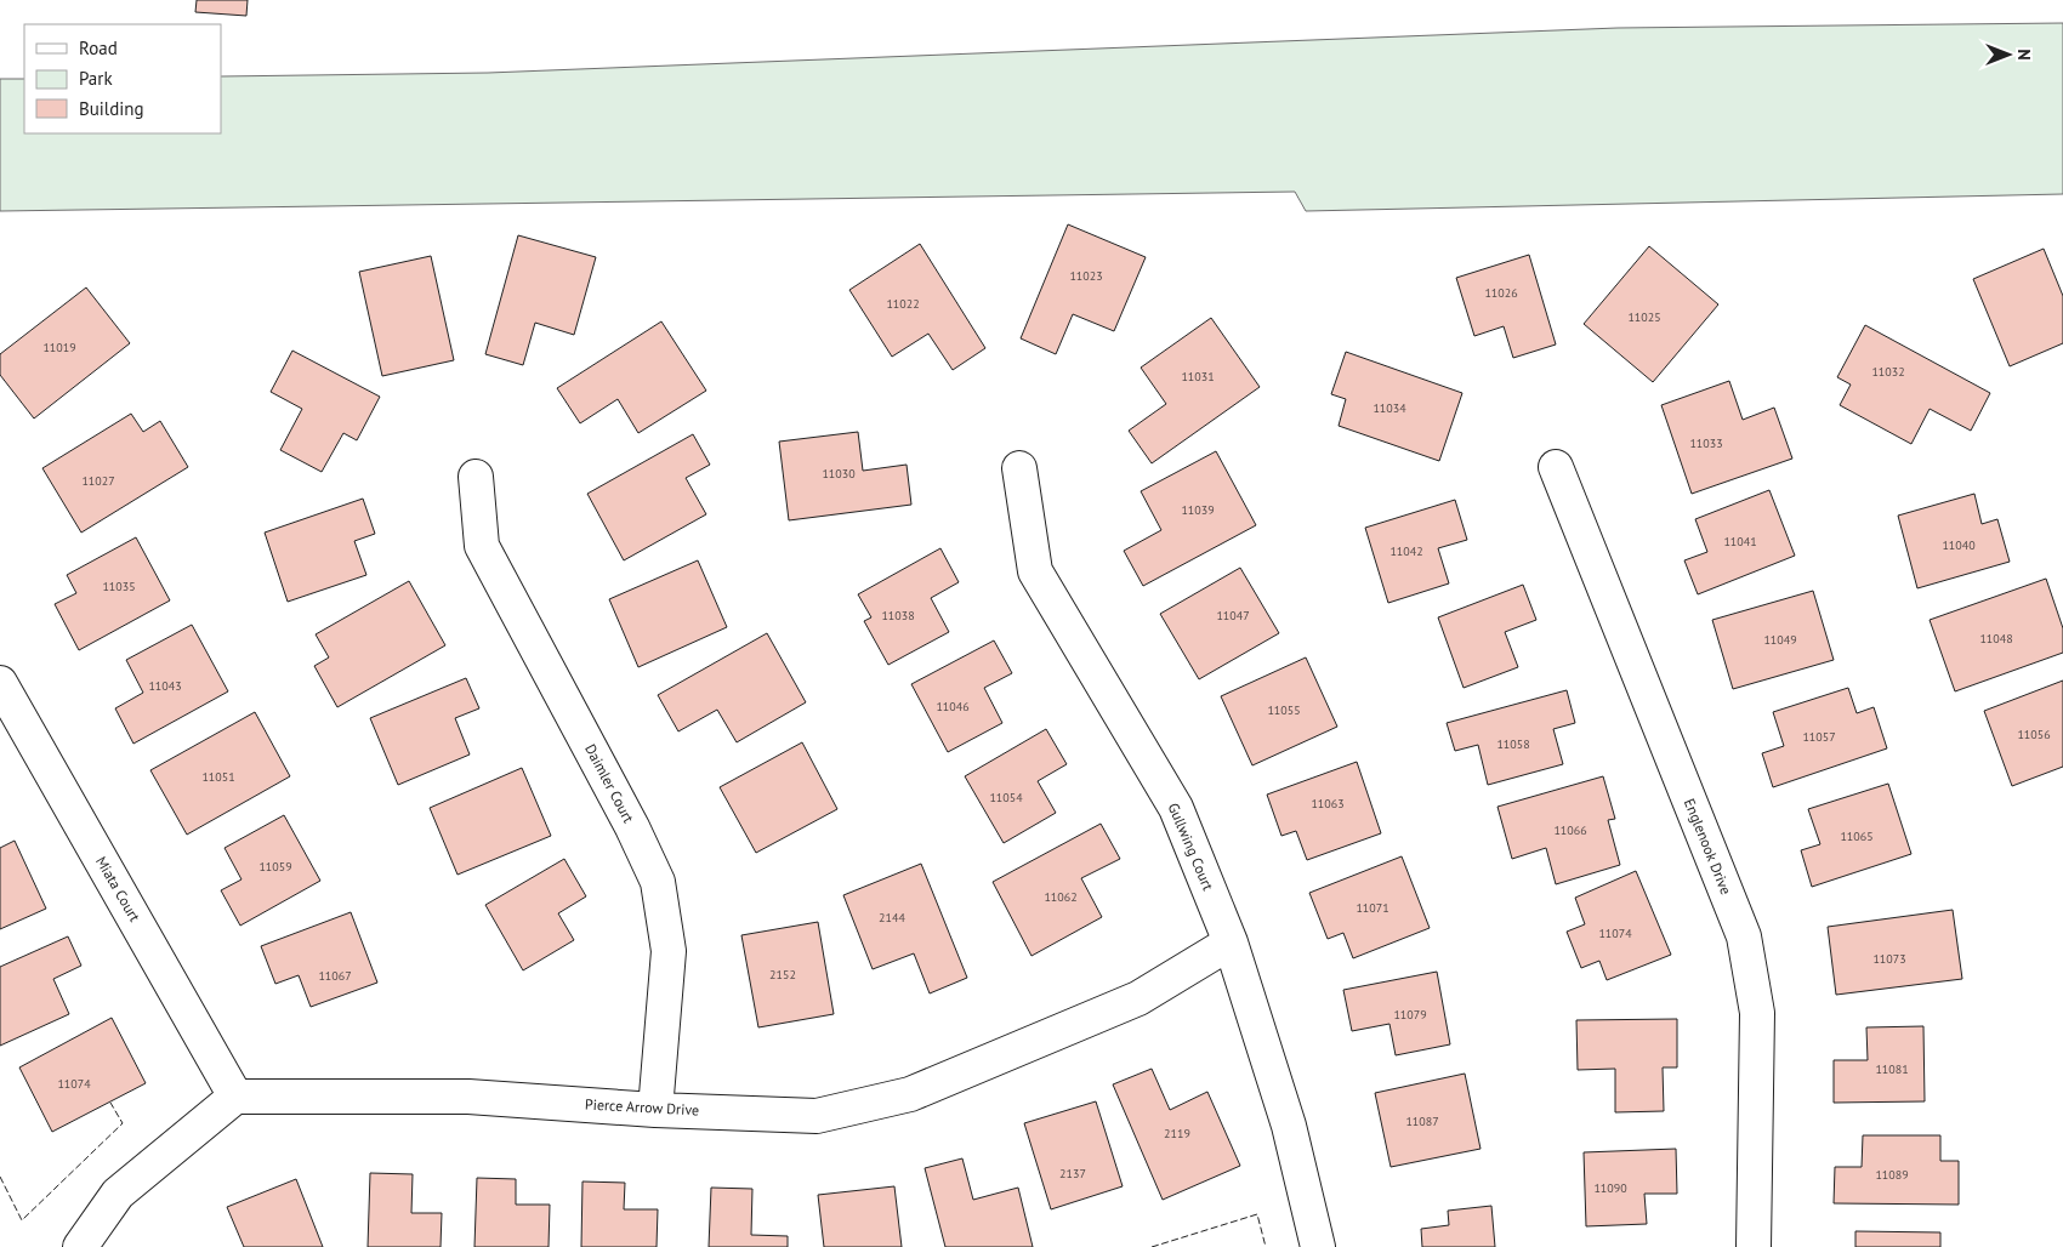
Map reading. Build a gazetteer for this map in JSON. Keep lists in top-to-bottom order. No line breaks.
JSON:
{"streets":{"street":["Daimler Court","Gullwing Court","Englenook Drive","Miata Court","Pierce Arrow Drive"]},"crossings":[["Daimler Court","Pierce Arrow Drive"],["Gullwing Court","Pierce Arrow Drive"],["Miata Court","Pierce Arrow Drive"]],"house_numbers":["11023","11026","11022","11025","11019","11032","11031","11034","11033","11030","11027","11039","11041","11040","11042","11035","11038","11047","11048","11049","11043","11046","11055","11056","11057","11058","11051","11054","11063","11066","11065","11059","11062","11071","2144","11074","11073","2152","11067","11079","11081","11074","11087","2119","2137","11089","11090"],"legend":["Road","Park","Building"],"north":"right"}
